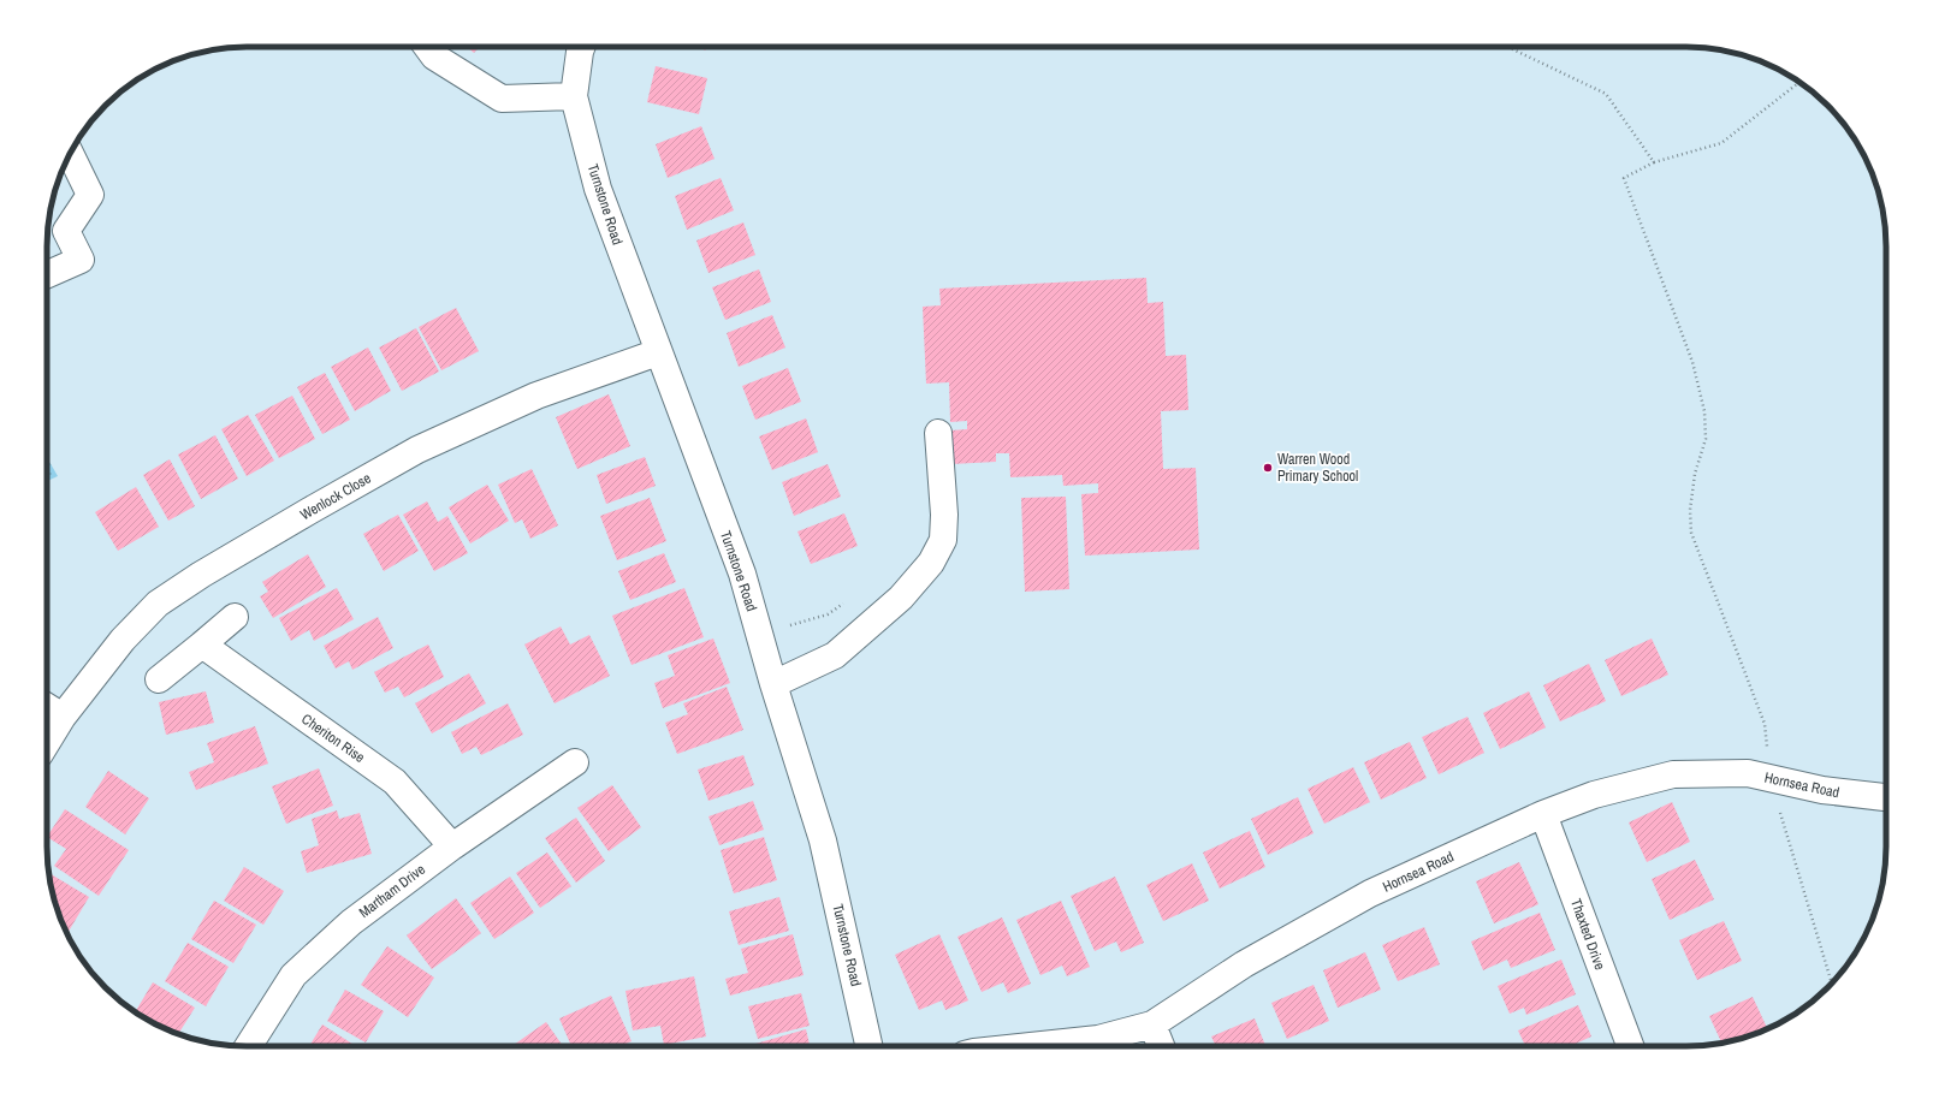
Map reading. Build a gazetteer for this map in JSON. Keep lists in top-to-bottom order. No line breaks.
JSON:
{"streets":{"street":["Turnstone Road","Wenlock Close","Cheriton Rise","Hornsea Road","Martham Drive","Thaxted Drive"]},"crossings":[["Turnstone Road","Wenlock Close"],["Cheriton Rise","Martham Drive"],["Hornsea Road","Thaxted Drive"]],"places":["Warren Wood Primary School"]}
